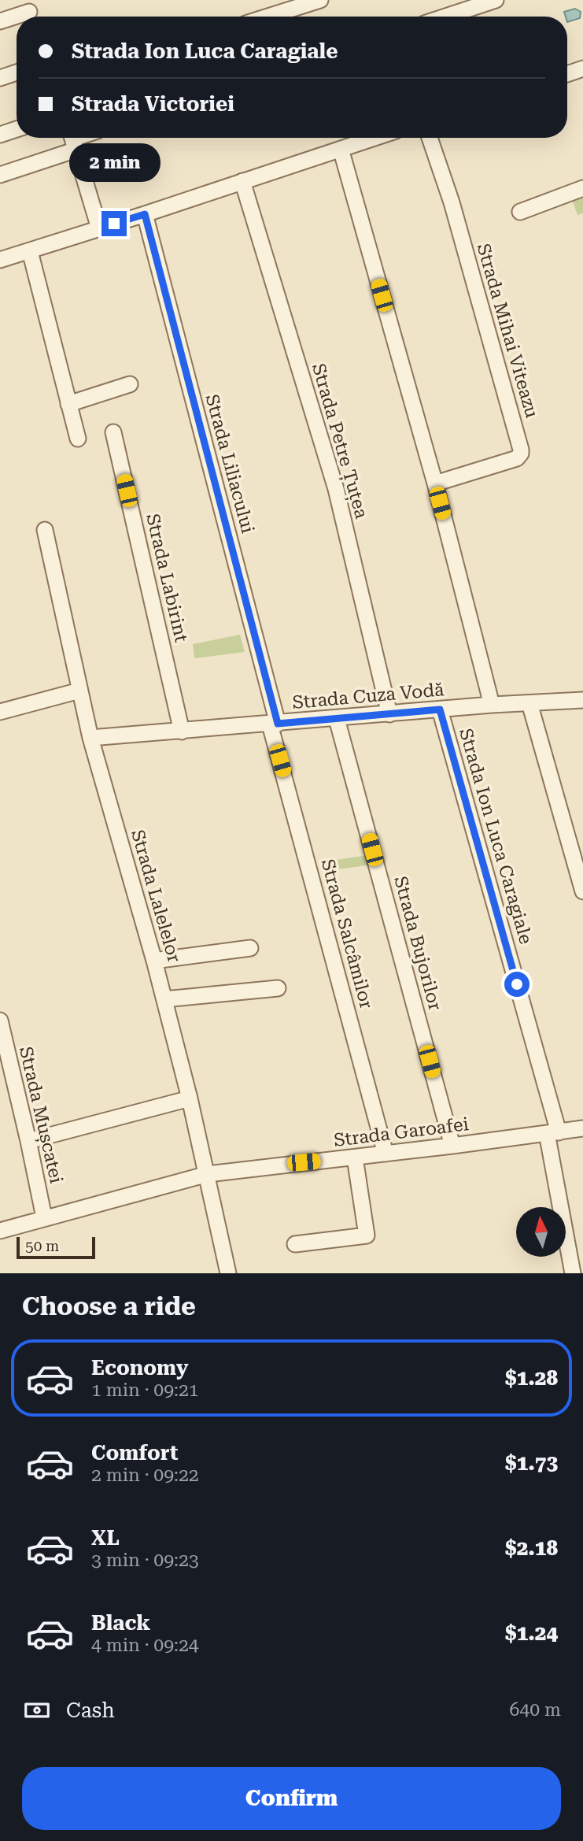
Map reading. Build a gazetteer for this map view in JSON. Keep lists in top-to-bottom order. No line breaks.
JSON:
{"streets":{"street":["Strada Mihai Viteazu","Strada Petre Țuțea","Strada Liliacului","Strada Labirint","Strada Cuza Vodă","Strada Ion Luca Caragiale","Strada Lalelelor","Strada Salcâmilor","Strada Bujorilor","Strada Mușcatei","Strada Garoafei"]},"crossings":[["Strada Petre Țuțea","Strada Cuza Vodă"],["Strada Liliacului","Strada Cuza Vodă"],["Strada Liliacului","Strada Salcâmilor"],["Strada Labirint","Strada Cuza Vodă"],["Strada Cuza Vodă","Strada Ion Luca Caragiale"],["Strada Cuza Vodă","Strada Lalelelor"],["Strada Cuza Vodă","Strada Salcâmilor"],["Strada Cuza Vodă","Strada Bujorilor"],["Strada Ion Luca Caragiale","Strada Garoafei"],["Strada Lalelelor","Strada Garoafei"],["Strada Salcâmilor","Strada Garoafei"],["Strada Bujorilor","Strada Garoafei"],["Strada Mușcatei","Strada Garoafei"]],"scale_bar":"50 m","north":"top","page":{"banner":["Strada Ion Luca Caragiale","Strada Victoriei"],"bubble":"2 min","scale":"50 m","heading":"Choose a ride","list":[{"name":"Economy","note":"1 min · 09:21","value":"$1.28"},{"name":"Comfort","note":"2 min · 09:22","value":"$1.73"},{"name":"XL","note":"3 min · 09:23","value":"$2.18"},{"name":"Black","note":"4 min · 09:24","value":"$1.24"}],"pay":["Cash","640 m"],"buttons":"Confirm"}}
